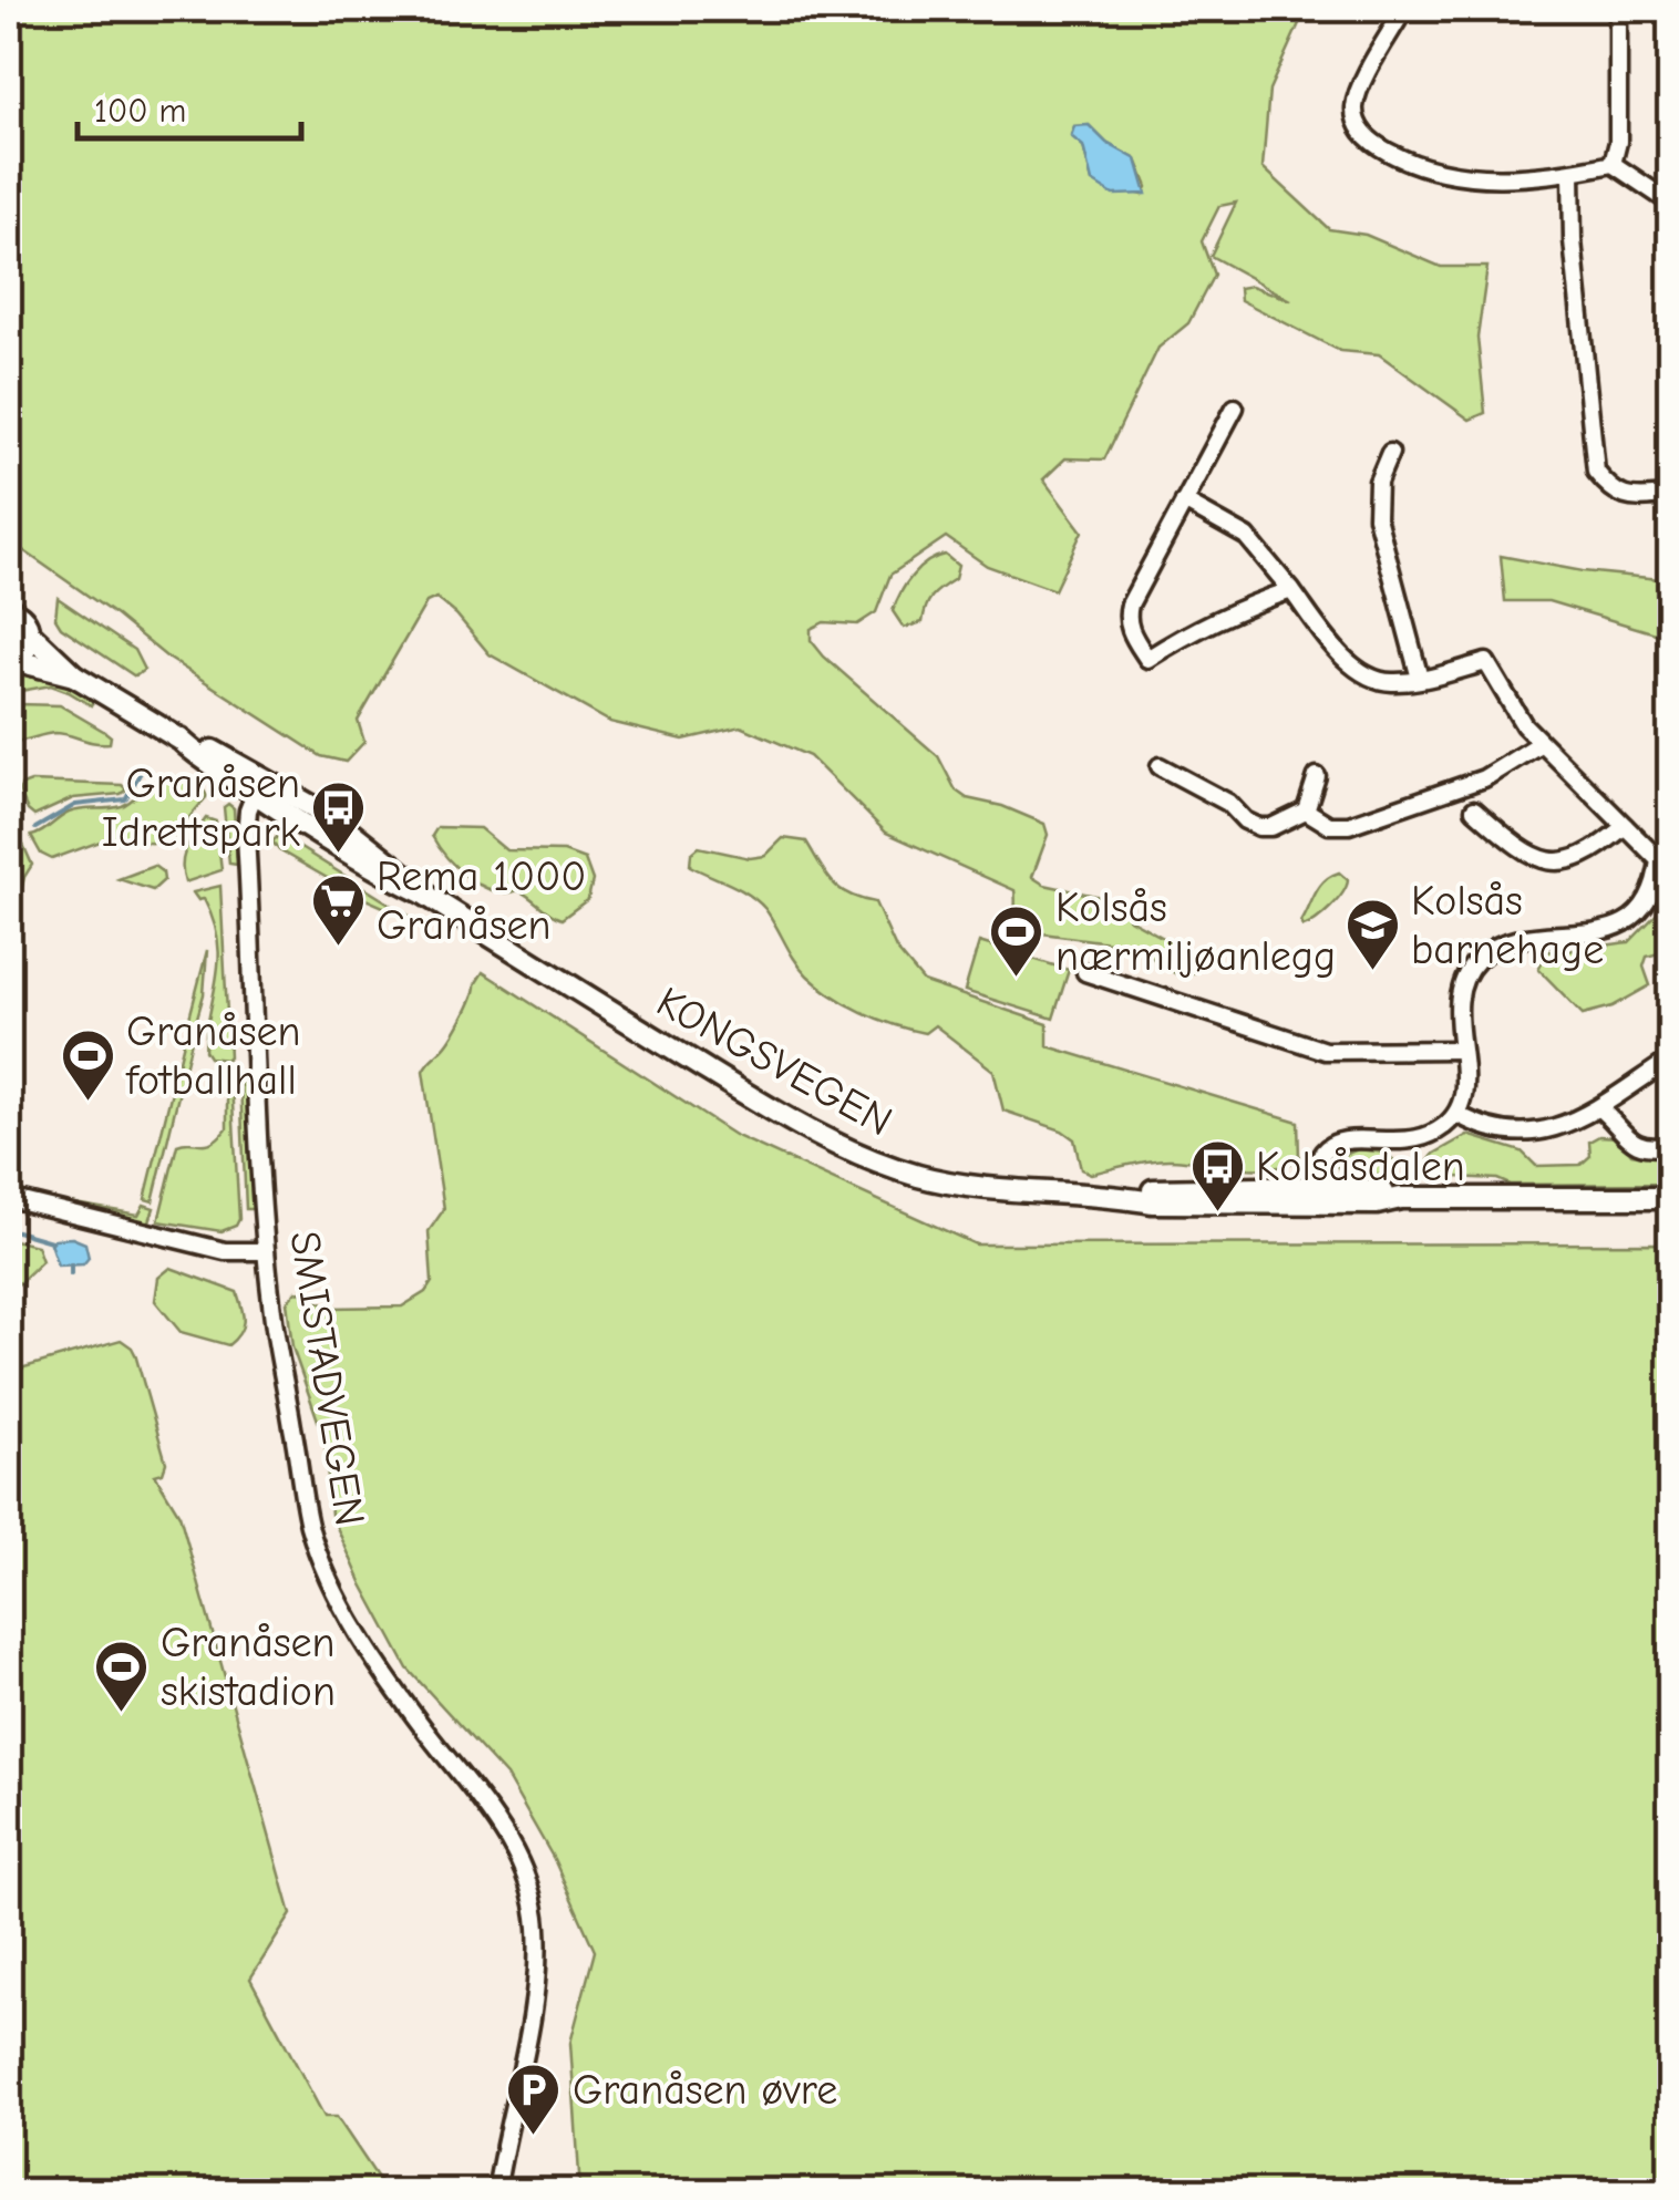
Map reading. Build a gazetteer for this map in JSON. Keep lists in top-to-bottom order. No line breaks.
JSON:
{"streets":{"main road":["KONGSVEGEN"],"street":["SMISTADVEGEN"]},"crossings":[["KONGSVEGEN","SMISTADVEGEN"]],"places":{"bus stop":["Granåsen Idrettspark","Kolsåsdalen"],"supermarket":["Rema 1000 Granåsen"],"school or university":["Kolsås barnehage"],"sports":["Kolsås nærmiljøanlegg","Granåsen fotballhall","Granåsen skistadion"],"parking":["Granåsen øvre"]},"scale_bar":"100 m"}
